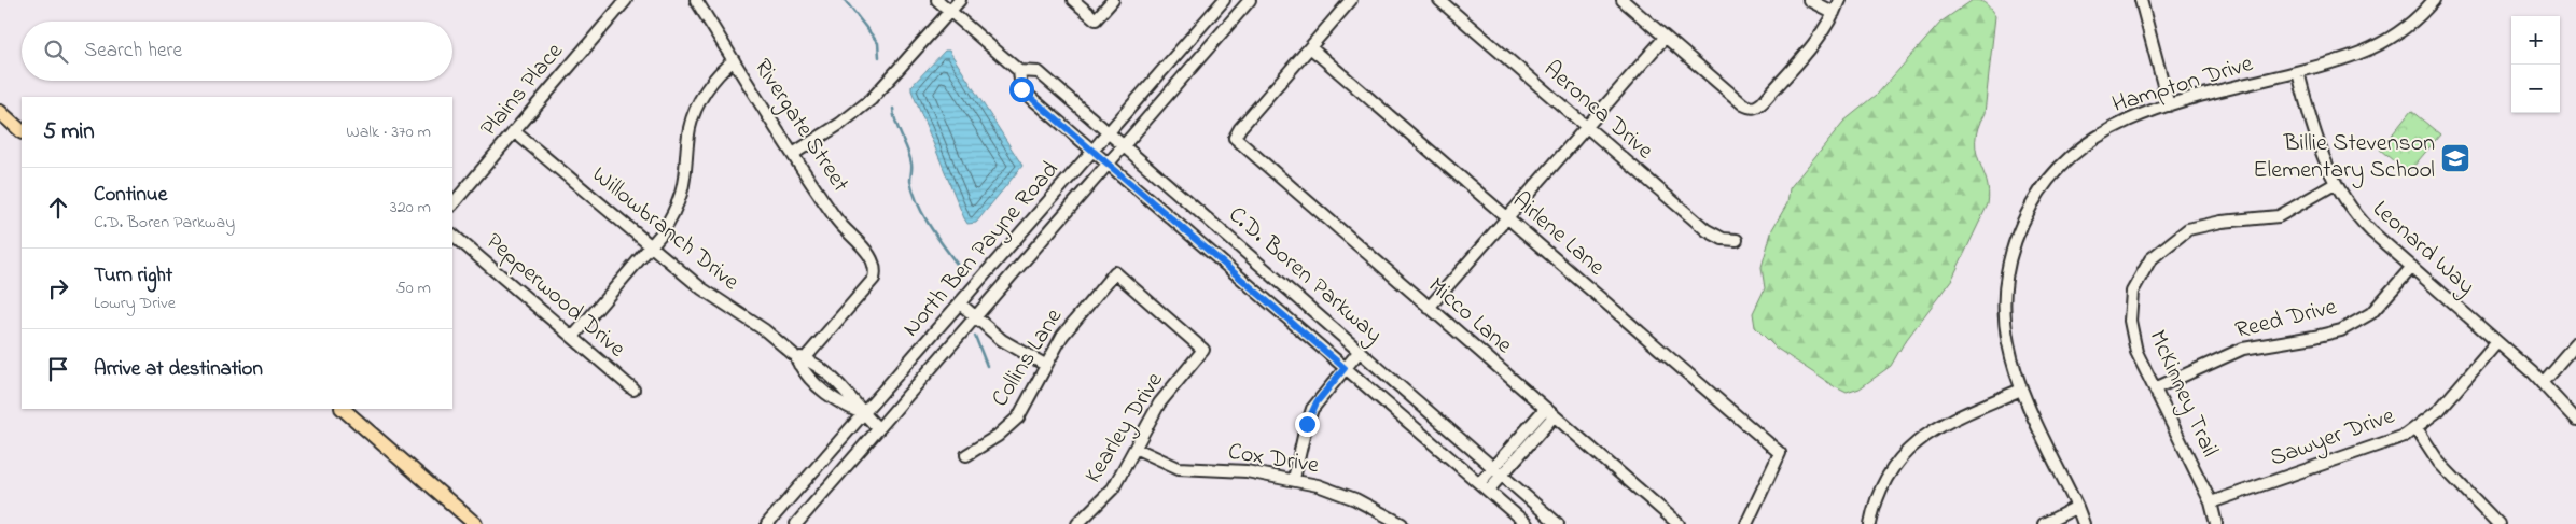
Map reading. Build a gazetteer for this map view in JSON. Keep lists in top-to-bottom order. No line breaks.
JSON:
{"streets":{"street":["Hampton Drive","Plains Place","Aeronca Drive","Rivergate Street","Willowbranch Drive","Airlene Lane","Leonard Way","North Ben Payne Road","C.D. Boren Parkway","Pepperwood Drive","Micco Lane","Reed Drive","Collins Lane","McKinney Trail","Kearley Drive","Sawyer Drive","Cox Drive"]},"crossings":[["Hampton Drive","Leonard Way"],["Plains Place","Willowbranch Drive"],["Rivergate Street","Willowbranch Drive"],["Willowbranch Drive","North Ben Payne Road"],["Airlene Lane","Micco Lane"],["Leonard Way","Reed Drive"],["Leonard Way","McKinney Trail"],["Leonard Way","Sawyer Drive"],["North Ben Payne Road","C.D. Boren Parkway"],["Reed Drive","McKinney Trail"],["Collins Lane","Kearley Drive"],["McKinney Trail","Sawyer Drive"],["Kearley Drive","Cox Drive"]],"places":{"school or university":["Billie Stevenson Elementary School"]},"page":{"map_buttons":["+","−"],"search":"Search here","heading":["5 min","Walk · 370 m"],"list":[["Continue","C.D. Boren Parkway","320 m"],["Turn right","Lowry Drive","50 m"],"Arrive at destination"]}}
